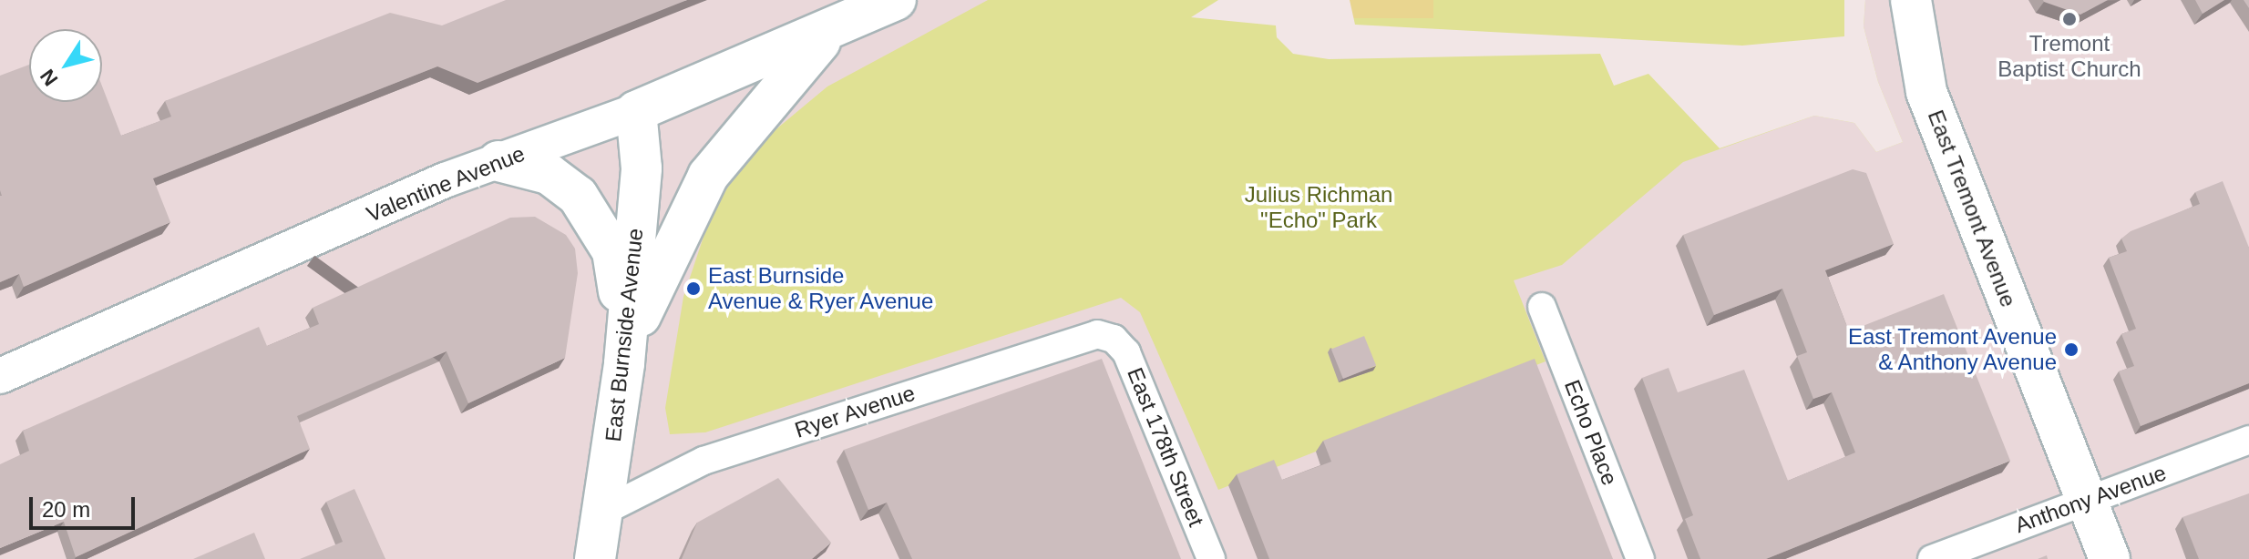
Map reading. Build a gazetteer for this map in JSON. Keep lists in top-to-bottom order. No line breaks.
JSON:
{"streets":{"main road":["Valentine Avenue","East Tremont Avenue","East Burnside Avenue"],"street":["Ryer Avenue","Echo Place","East 178th Street","Anthony Avenue"]},"crossings":[["Valentine Avenue","East Burnside Avenue"],["East Tremont Avenue","Anthony Avenue"],["East Burnside Avenue","Ryer Avenue"],["Ryer Avenue","East 178th Street"]],"parks":["Julius Richman \"Echo\" Park"],"places":["Tremont Baptist Church","East Burnside Avenue & Ryer Avenue","East Tremont Avenue & Anthony Avenue"],"scale_bar":"20 m","north":"bottom left"}
